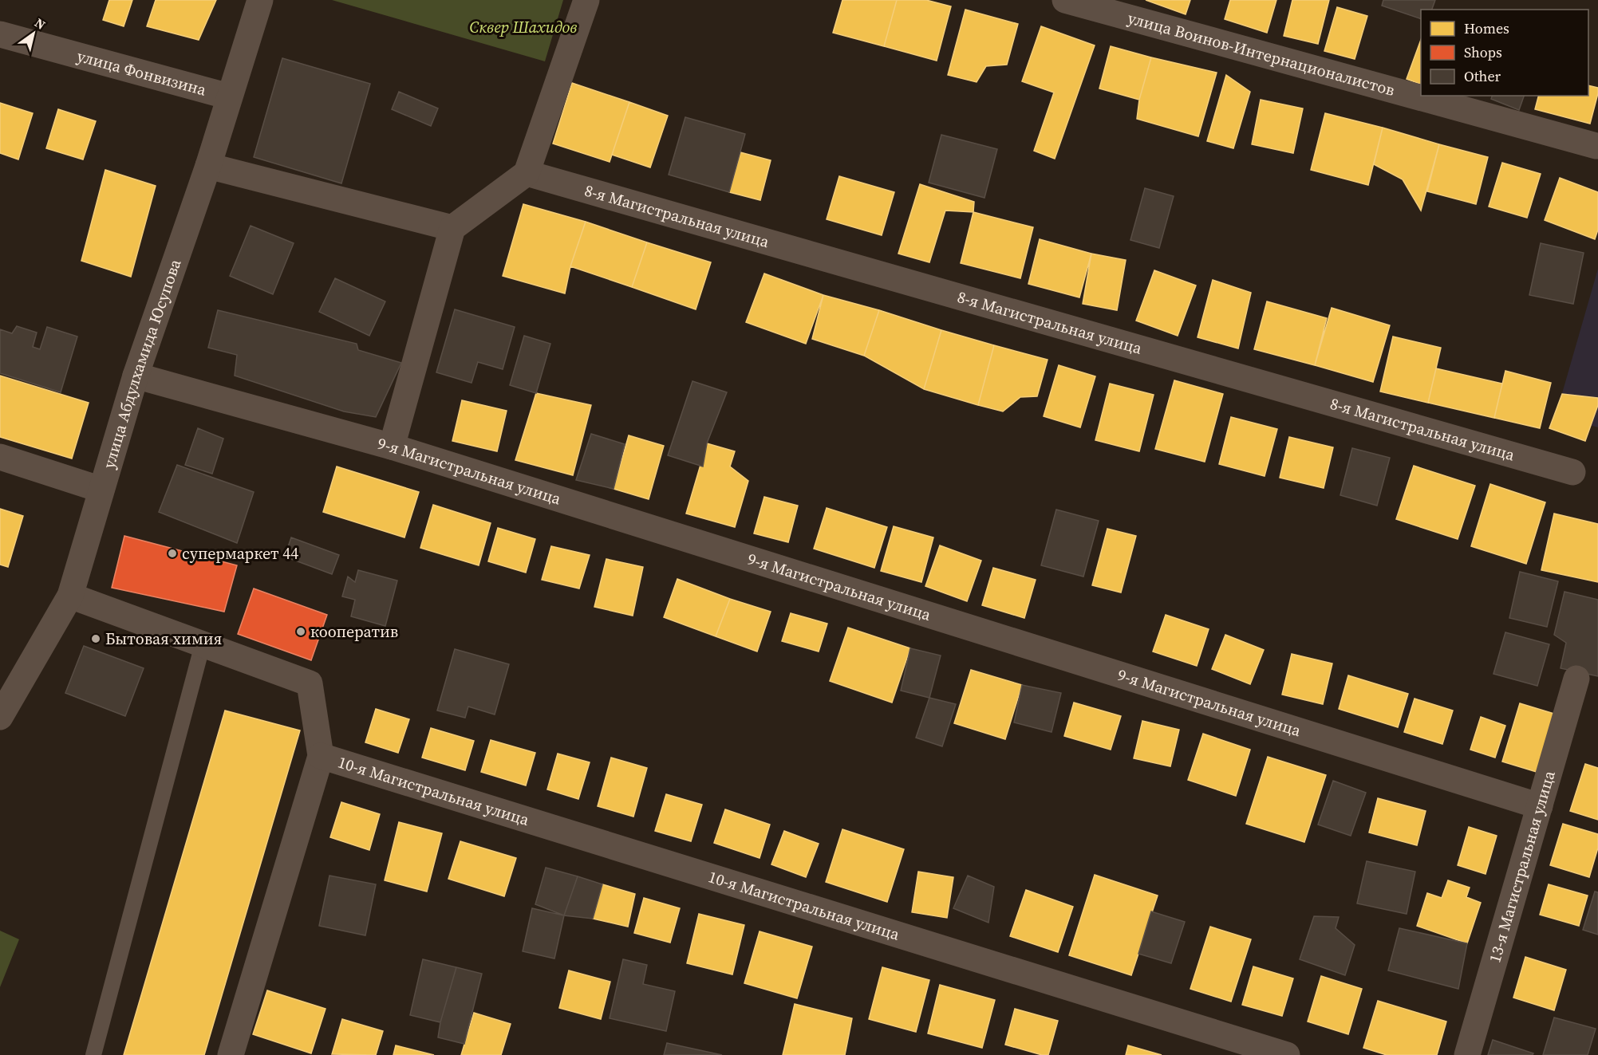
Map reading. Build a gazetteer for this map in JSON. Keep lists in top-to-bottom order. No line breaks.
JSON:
{"streets":{"street":["улица Воинов-Интернационалистов","улица Фонвизина","8-я Магистральная улица","улица Абдулхамида Юсупова","9-я Магистральная улица","10-я Магистральная улица","13-я Магистральная улица"]},"crossings":[["улица Фонвизина","улица Абдулхамида Юсупова"],["улица Абдулхамида Юсупова","9-я Магистральная улица"],["9-я Магистральная улица","13-я Магистральная улица"]],"parks":["Сквер Шахидов"],"places":["супермаркет 44","кооператив","Бытовая химия"],"legend":["Homes","Shops","Other"],"north":"top right"}
